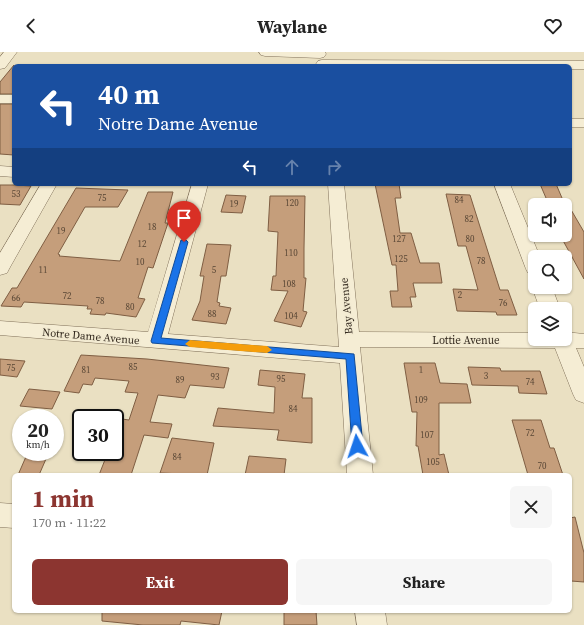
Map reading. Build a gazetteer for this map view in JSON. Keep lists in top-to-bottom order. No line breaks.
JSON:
{"streets":{"street":["Bay Avenue","Notre Dame Avenue","Lottie Avenue"]},"crossings":[["Bay Avenue","Notre Dame Avenue"],["Bay Avenue","Lottie Avenue"],["Notre Dame Avenue","Lottie Avenue"]],"house_numbers":["53","75","84","120","19","82","18","19","127","80","12","110","125","78","10","11","5","108","2","72","66","78","76","80","88","104","85","75","81","1","3","93","95","89","74","109","84","72","107","84","105","70"],"page":{"header":"Waylane","turn":["40 m","Notre Dame Avenue"],"speed":"20 km/h","limit":"30","heading":["1 min","170 m · 11:22"],"buttons":["Exit","Share"]}}
